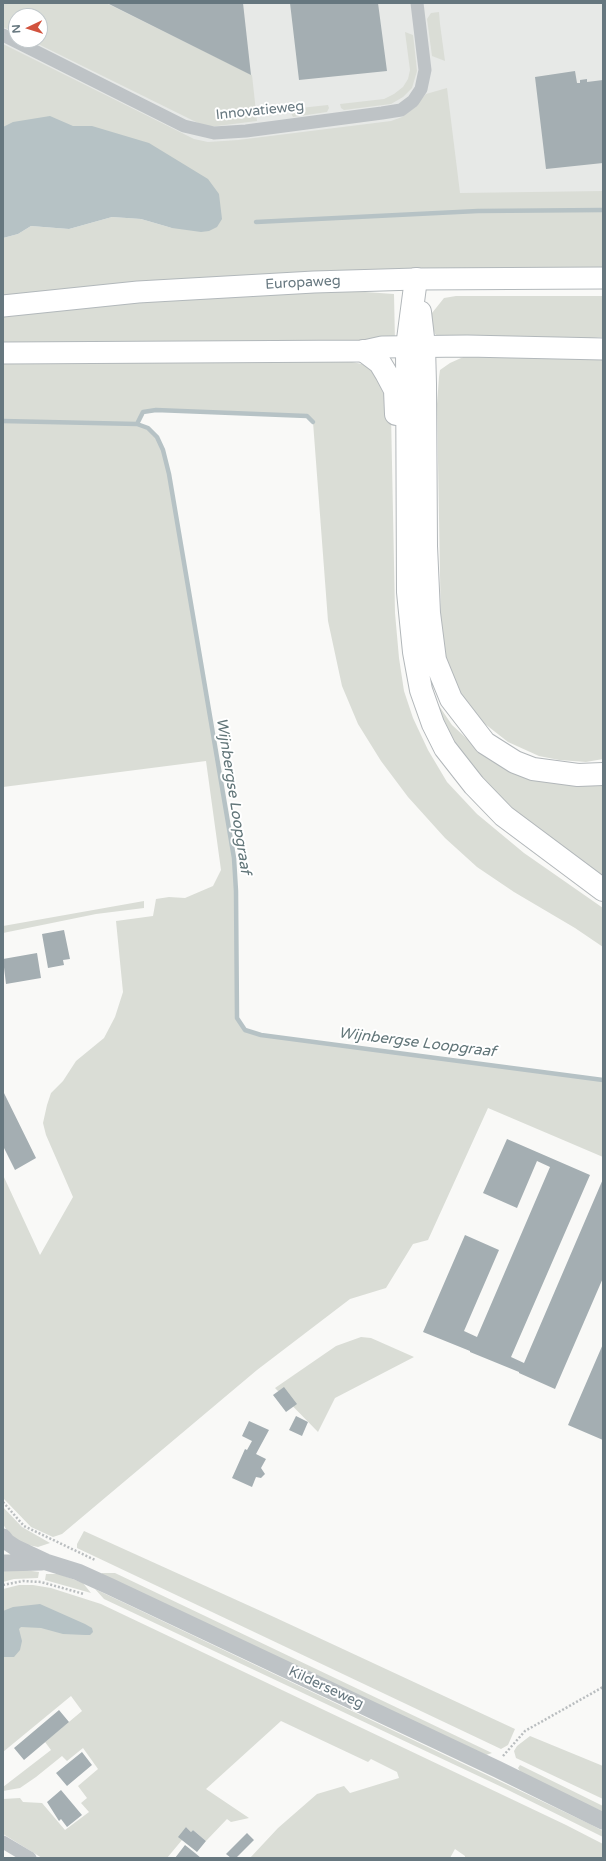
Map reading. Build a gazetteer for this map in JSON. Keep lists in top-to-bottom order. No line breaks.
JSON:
{"streets":{"main road":["Europaweg"],"street":["Innovatieweg","Kilderseweg"]},"water":["Wijnbergse Loopgraaf"],"north":"left"}
